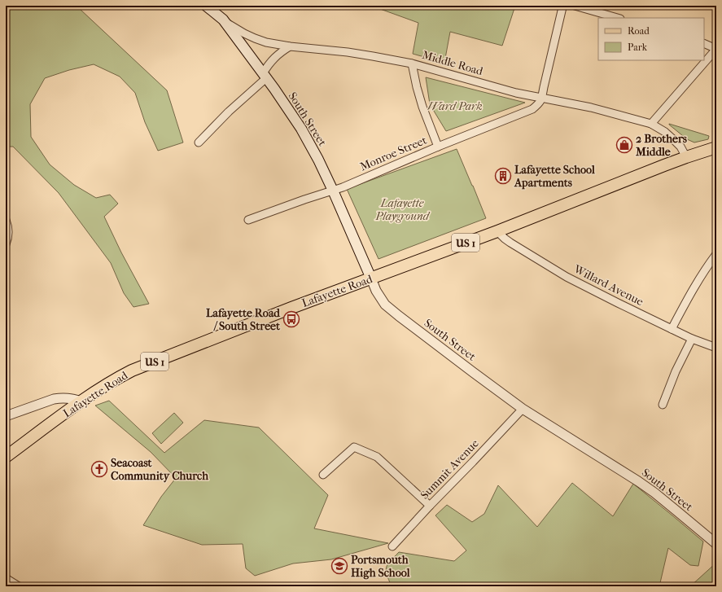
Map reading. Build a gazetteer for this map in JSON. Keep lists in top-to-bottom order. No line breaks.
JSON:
{"streets":{"main road":["Middle Road","South Street","US 1","Lafayette Road"],"street":["Monroe Street","Willard Avenue","Summit Avenue"]},"crossings":[["Middle Road","South Street"],["Middle Road","Monroe Street"],["Middle Road","US 1"],["Middle Road","Lafayette Road"],["South Street","Monroe Street"],["South Street","Lafayette Road"],["South Street","Summit Avenue"],["US 1","Lafayette Road"],["Willard Avenue","Lafayette Road"]],"parks":["Ward Park","Lafayette Playground"],"places":{"shop":["2 Brothers Middle"],"building":["Lafayette School Apartments"],"bus stop":["Lafayette Road / South Street"],"church":["Seacoast Community Church"],"school or university":["Portsmouth High School"]},"legend":["Road","Park"]}
